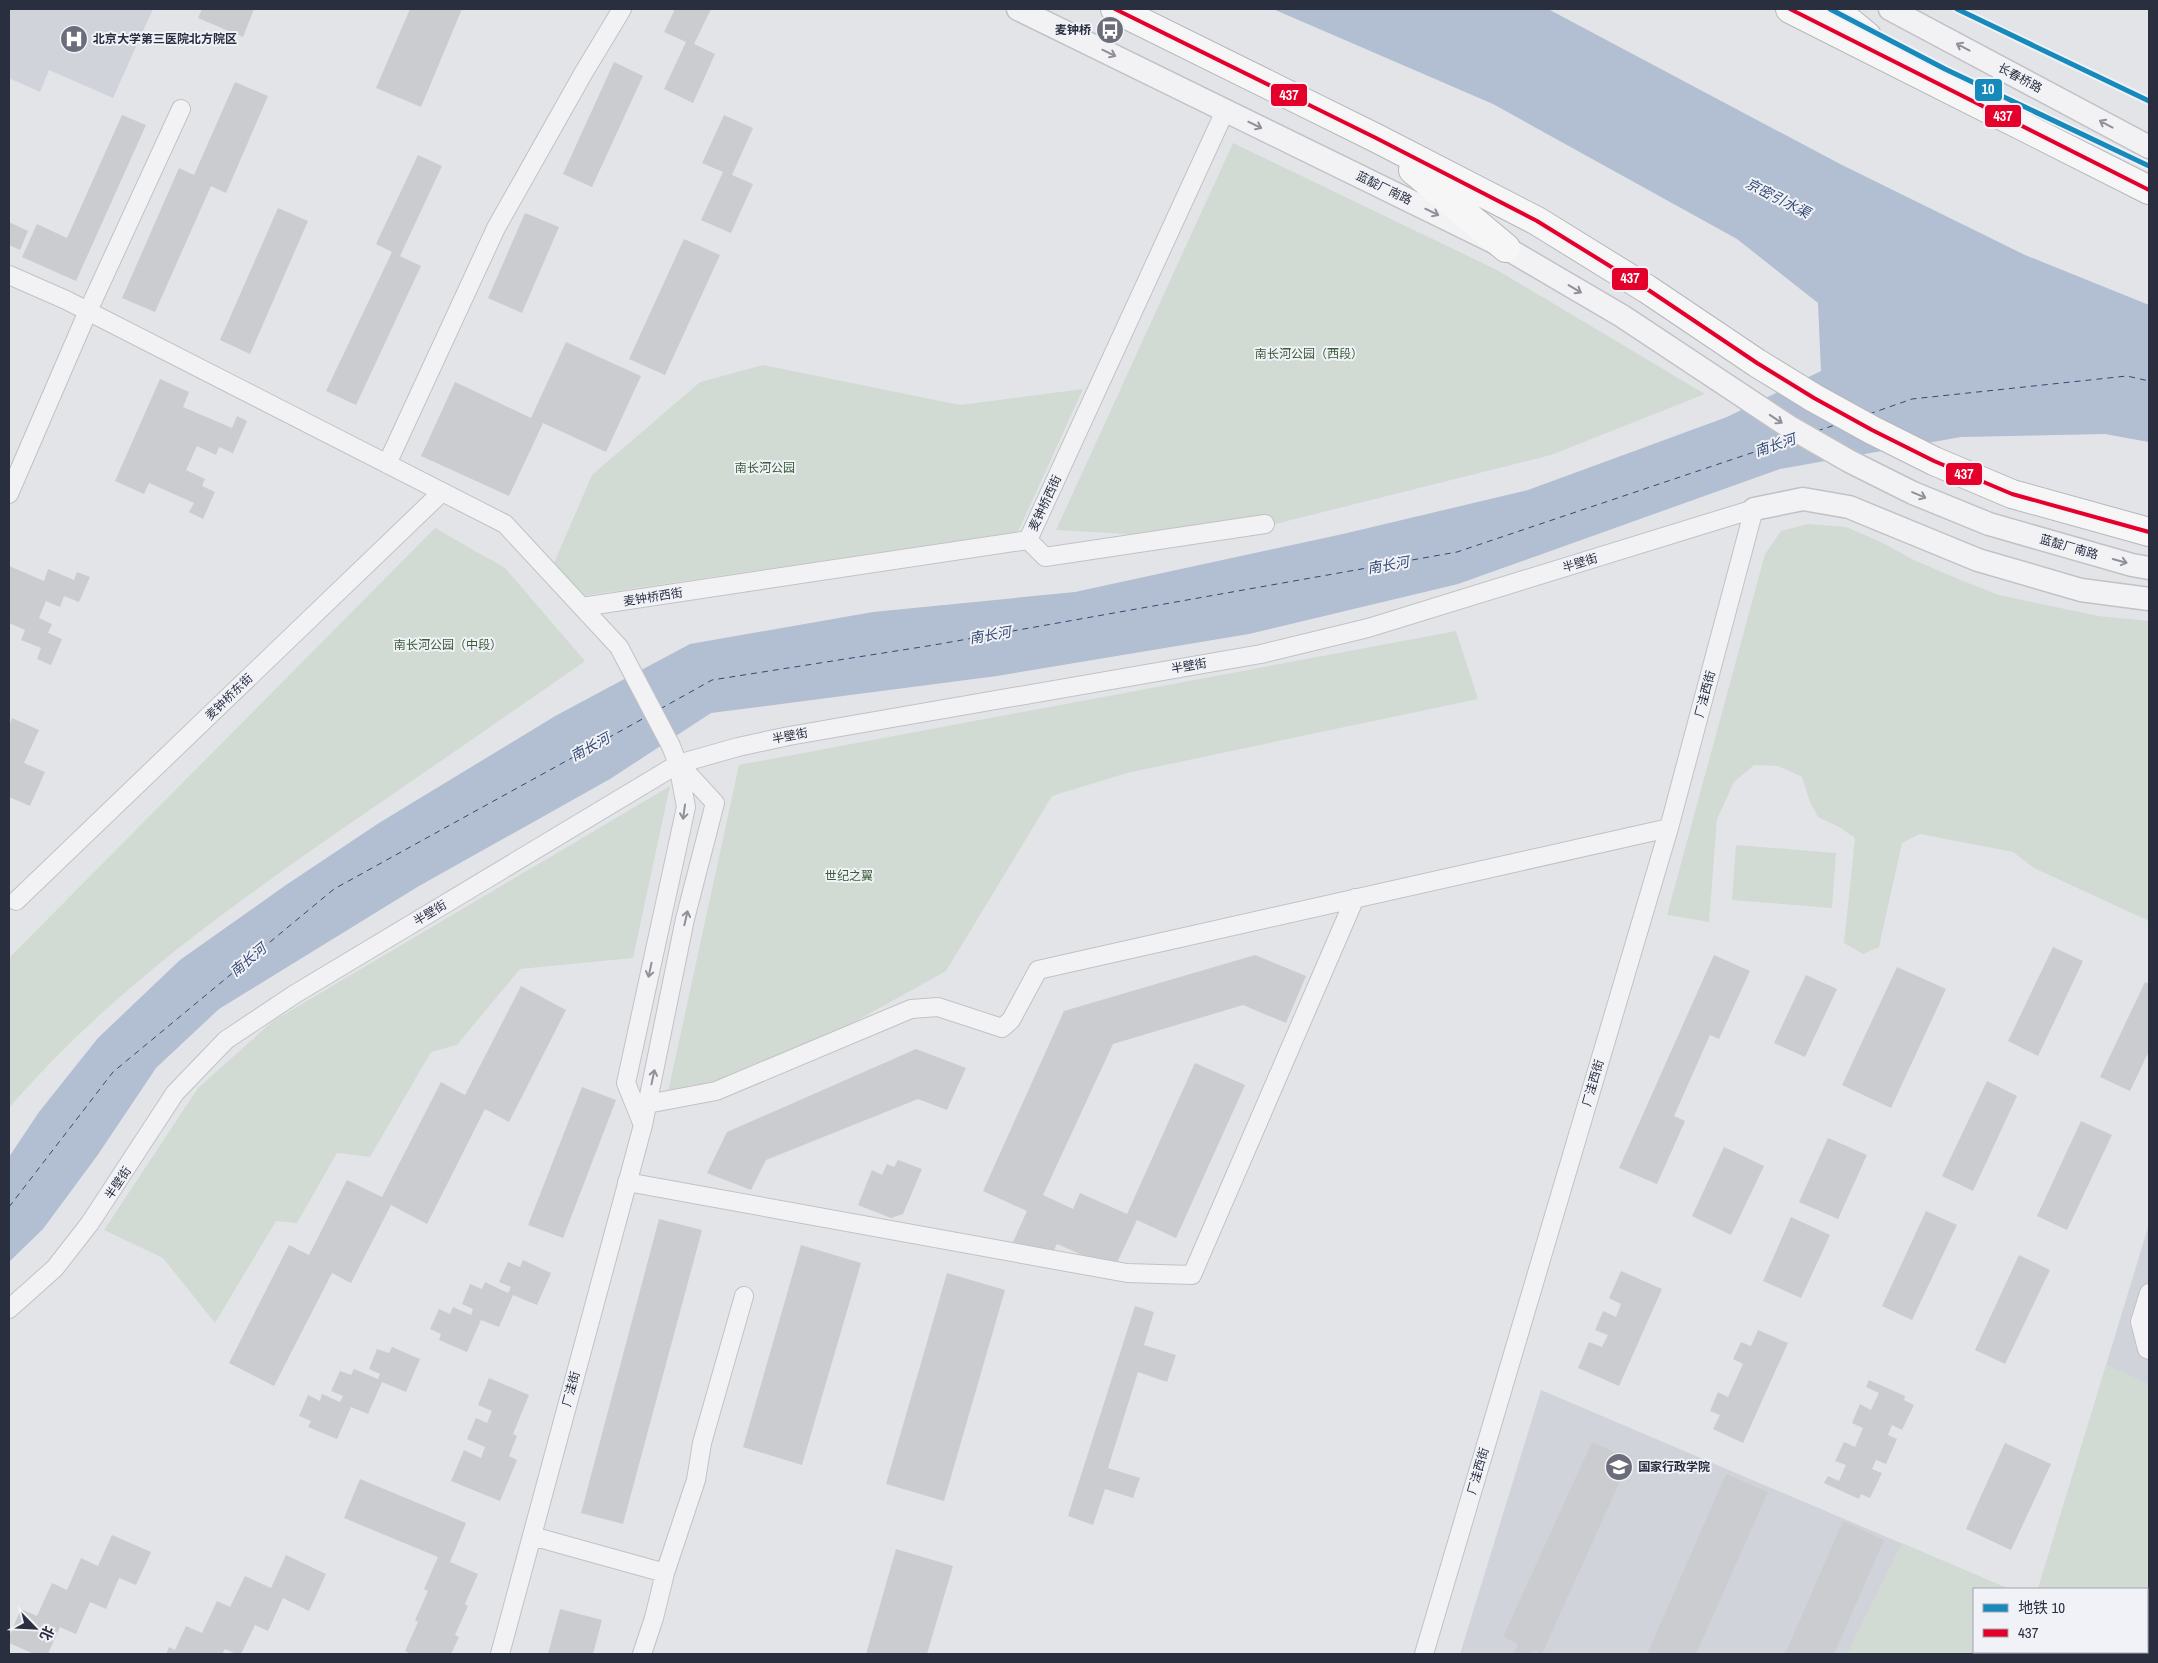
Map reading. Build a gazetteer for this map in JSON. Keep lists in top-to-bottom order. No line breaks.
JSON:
{"streets":{"street":["长春桥路","蓝靛厂南路","麦钟桥西街","半壁街","厂洼西街","麦钟桥东街","厂洼街"]},"crossings":[["蓝靛厂南路","麦钟桥西街"],["半壁街","厂洼西街"],["半壁街","厂洼街"]],"one_way":["长春桥路"],"water":["京密引水渠","南长河"],"parks":["南长河公园（西段）","南长河公园","南长河公园（中段）","世纪之翼"],"places":{"bus stop":["麦钟桥"],"hospital":["北京大学第三医院北方院区"],"school or university":["国家行政学院"]},"lines":["metro line 10","transit line 437"],"legend":["地铁 10","437"],"north":"bottom right"}
